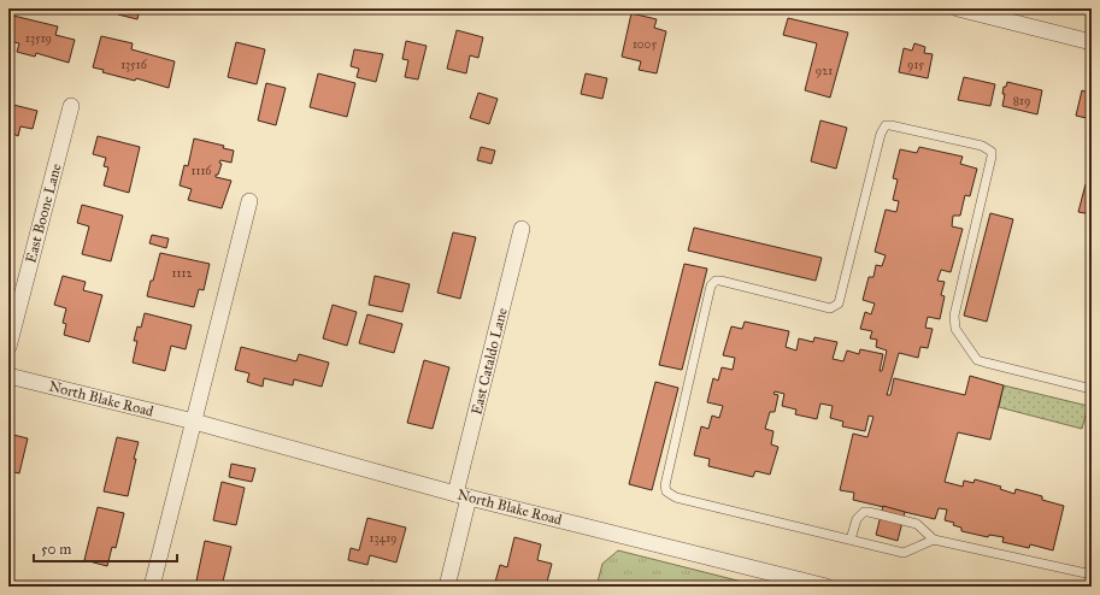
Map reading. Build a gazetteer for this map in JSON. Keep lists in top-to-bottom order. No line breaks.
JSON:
{"streets":{"street":["East Boone Lane","East Cataldo Lane","North Blake Road"]},"crossings":[["East Cataldo Lane","North Blake Road"]],"house_numbers":["13519","1005","13516","915","921","819","1116","1112","13419"],"scale_bar":"50 m"}
